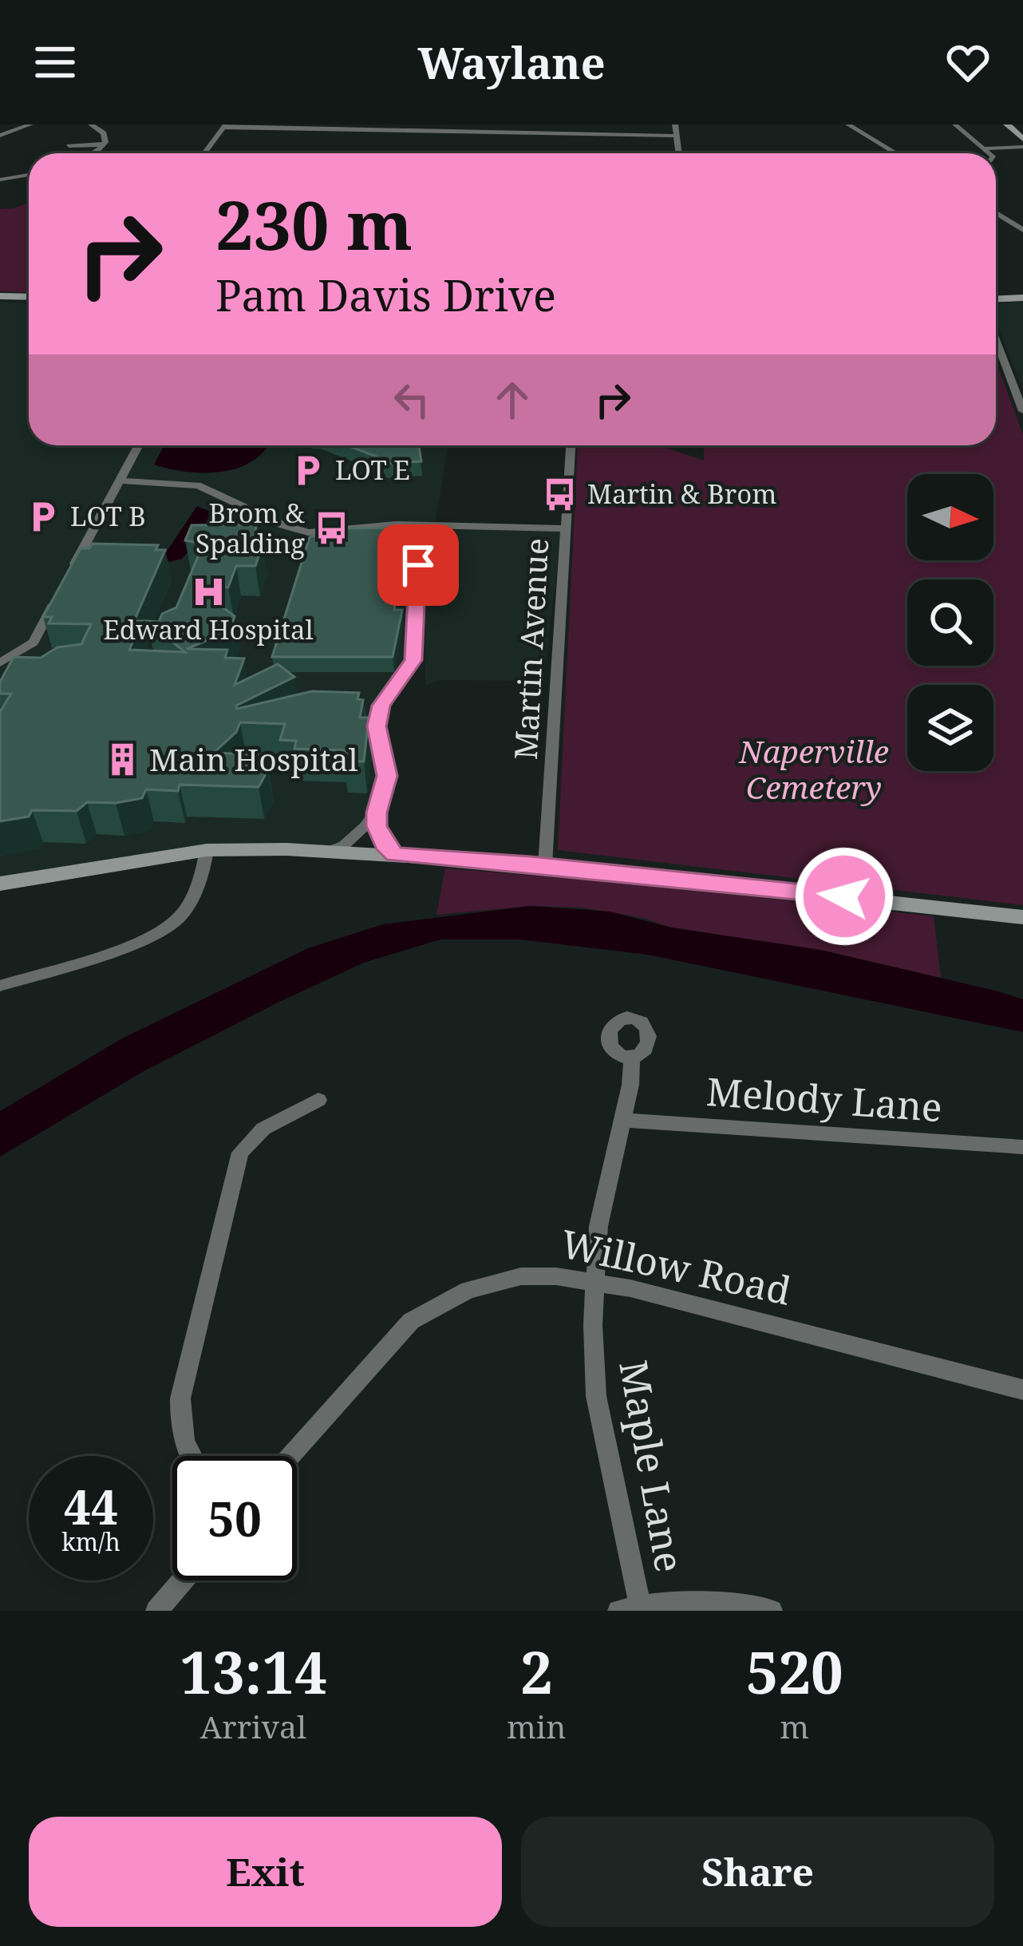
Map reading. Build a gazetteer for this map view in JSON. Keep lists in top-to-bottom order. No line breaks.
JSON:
{"streets":{"street":["Martin Avenue","Melody Lane","Willow Road","Maple Lane"]},"crossings":[["Melody Lane","Maple Lane"],["Willow Road","Maple Lane"]],"parks":["Naperville Cemetery"],"places":{"parking":["LOT E","LOT B"],"bus stop":["Martin & Brom","Brom & Spalding"],"hospital":["Edward Hospital"],"building":["Main Hospital"]},"north":"right","page":{"header":"Waylane","turn":["230 m","Pam Davis Drive"],"speed":"44 km/h","limit":"50","eta":["13:14","Arrival","2","min","520","m"],"buttons":["Exit","Share"]}}
